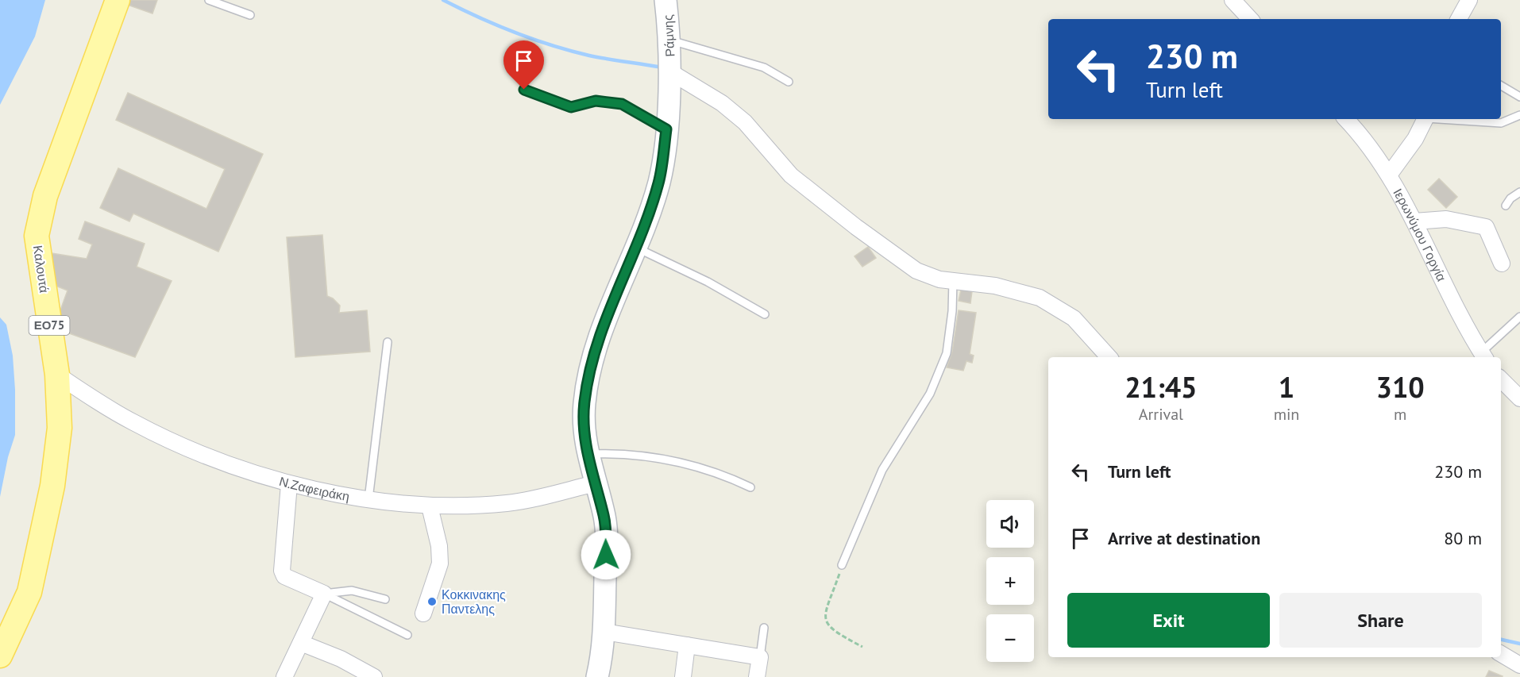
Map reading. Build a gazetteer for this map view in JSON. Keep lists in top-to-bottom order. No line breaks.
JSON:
{"streets":{"main road":["Ράμνης","Καλουτά","ΕΟ75"],"street":["Ιερωνύμου Γοργία","Ν.Ζαφειράκη"]},"crossings":[["Ράμνης","Ν.Ζαφειράκη"],["Καλουτά","Ν.Ζαφειράκη"]],"places":["Κοκκινακης Παντελης"],"page":{"turn":["230 m","Turn left"],"eta":["21:45","Arrival","1","min","310","m"],"list":[{"name":"Turn left","value":"230 m"},{"name":"Arrive at destination","value":"80 m"}],"map_buttons":["+","−"],"buttons":["Exit","Share"]}}
